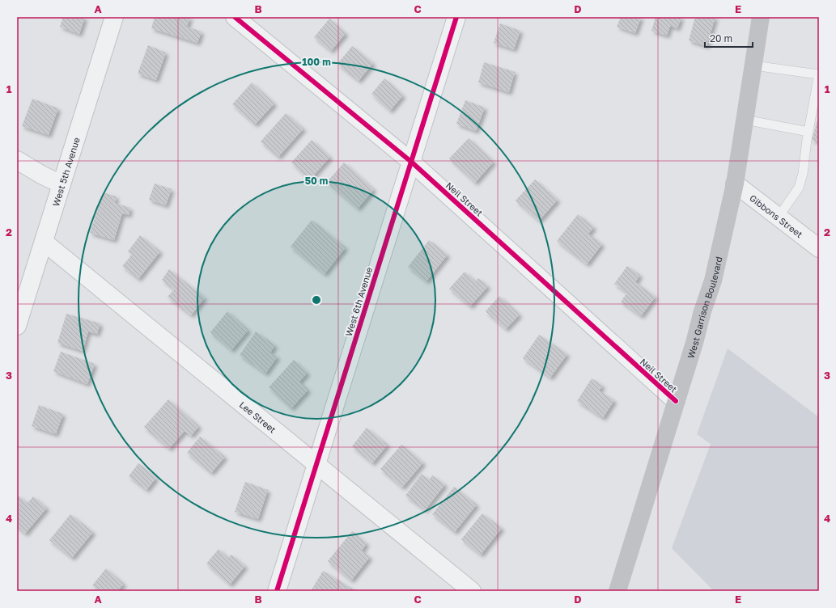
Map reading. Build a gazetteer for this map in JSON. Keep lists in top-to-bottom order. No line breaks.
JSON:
{"streets":{"main road":["West Garrison Boulevard"],"street":["West 5th Avenue","Neil Street","Gibbons Street","West 6th Avenue","Lee Street"]},"crossings":[["West 5th Avenue","Lee Street"],["Neil Street","West 6th Avenue"],["Neil Street","West Garrison Boulevard"],["Gibbons Street","West Garrison Boulevard"],["West 6th Avenue","Lee Street"]],"scale_bar":"20 m","grid":{"columns":["A","B","C","D","E"],"rows":["1","2","3","4"]},"rings":["100 m","50 m"]}
